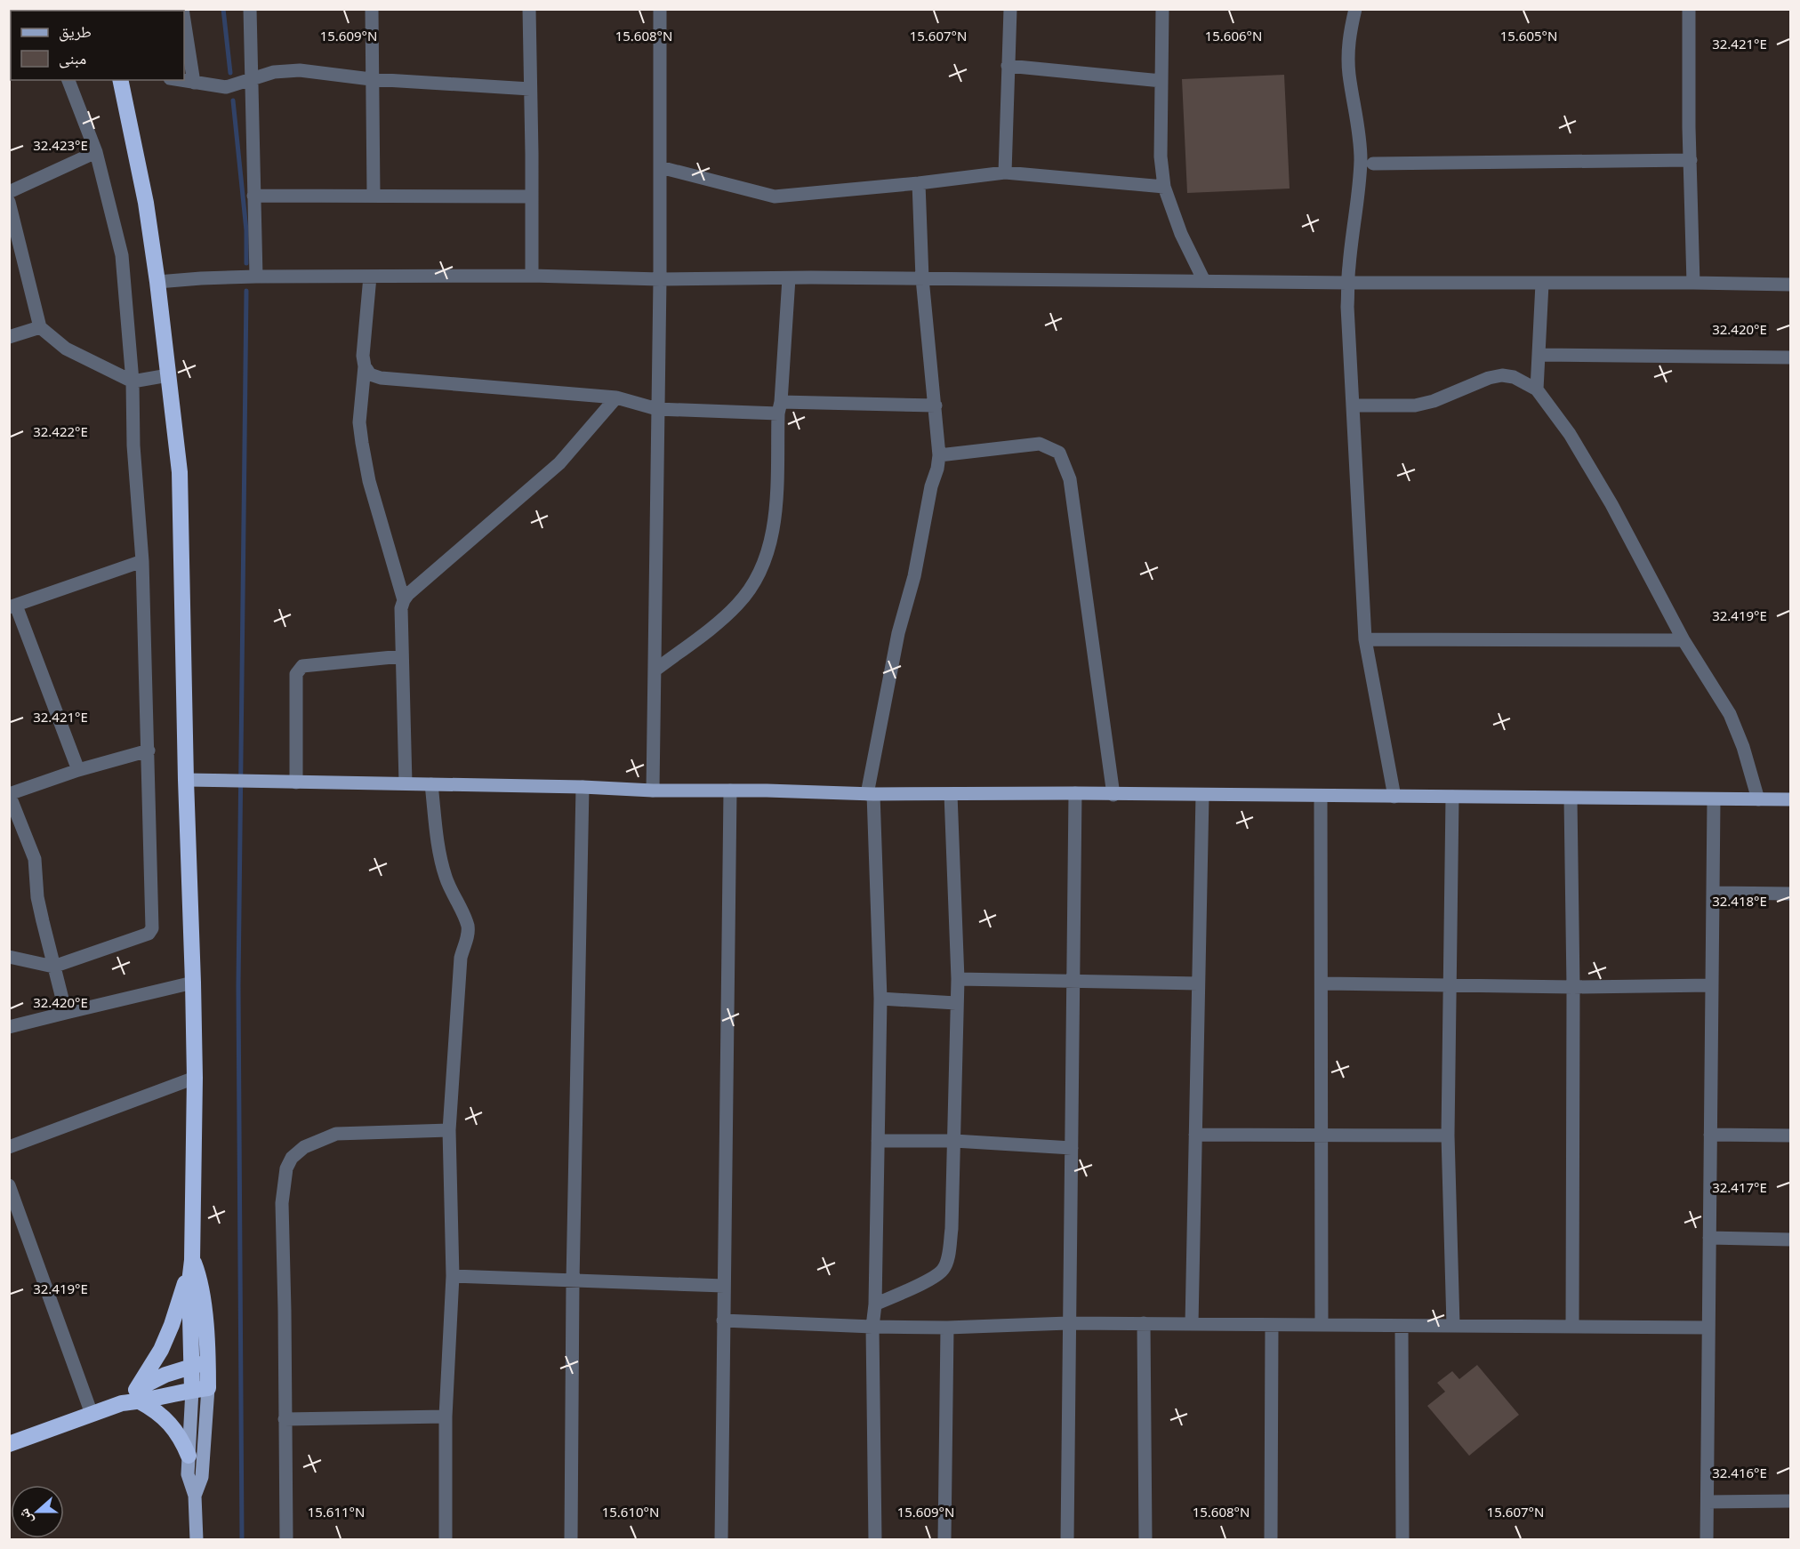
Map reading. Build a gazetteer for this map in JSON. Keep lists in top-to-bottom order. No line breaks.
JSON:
{"legend":["طريق","مبنى"],"north":"left","coordinates":["15.609°N","15.608°N","15.607°N","15.605°N","15.606°N","32.421°E","32.423°E","32.420°E","32.422°E","32.419°E","32.418°E","32.417°E","32.416°E","15.611°N","15.610°N"]}
